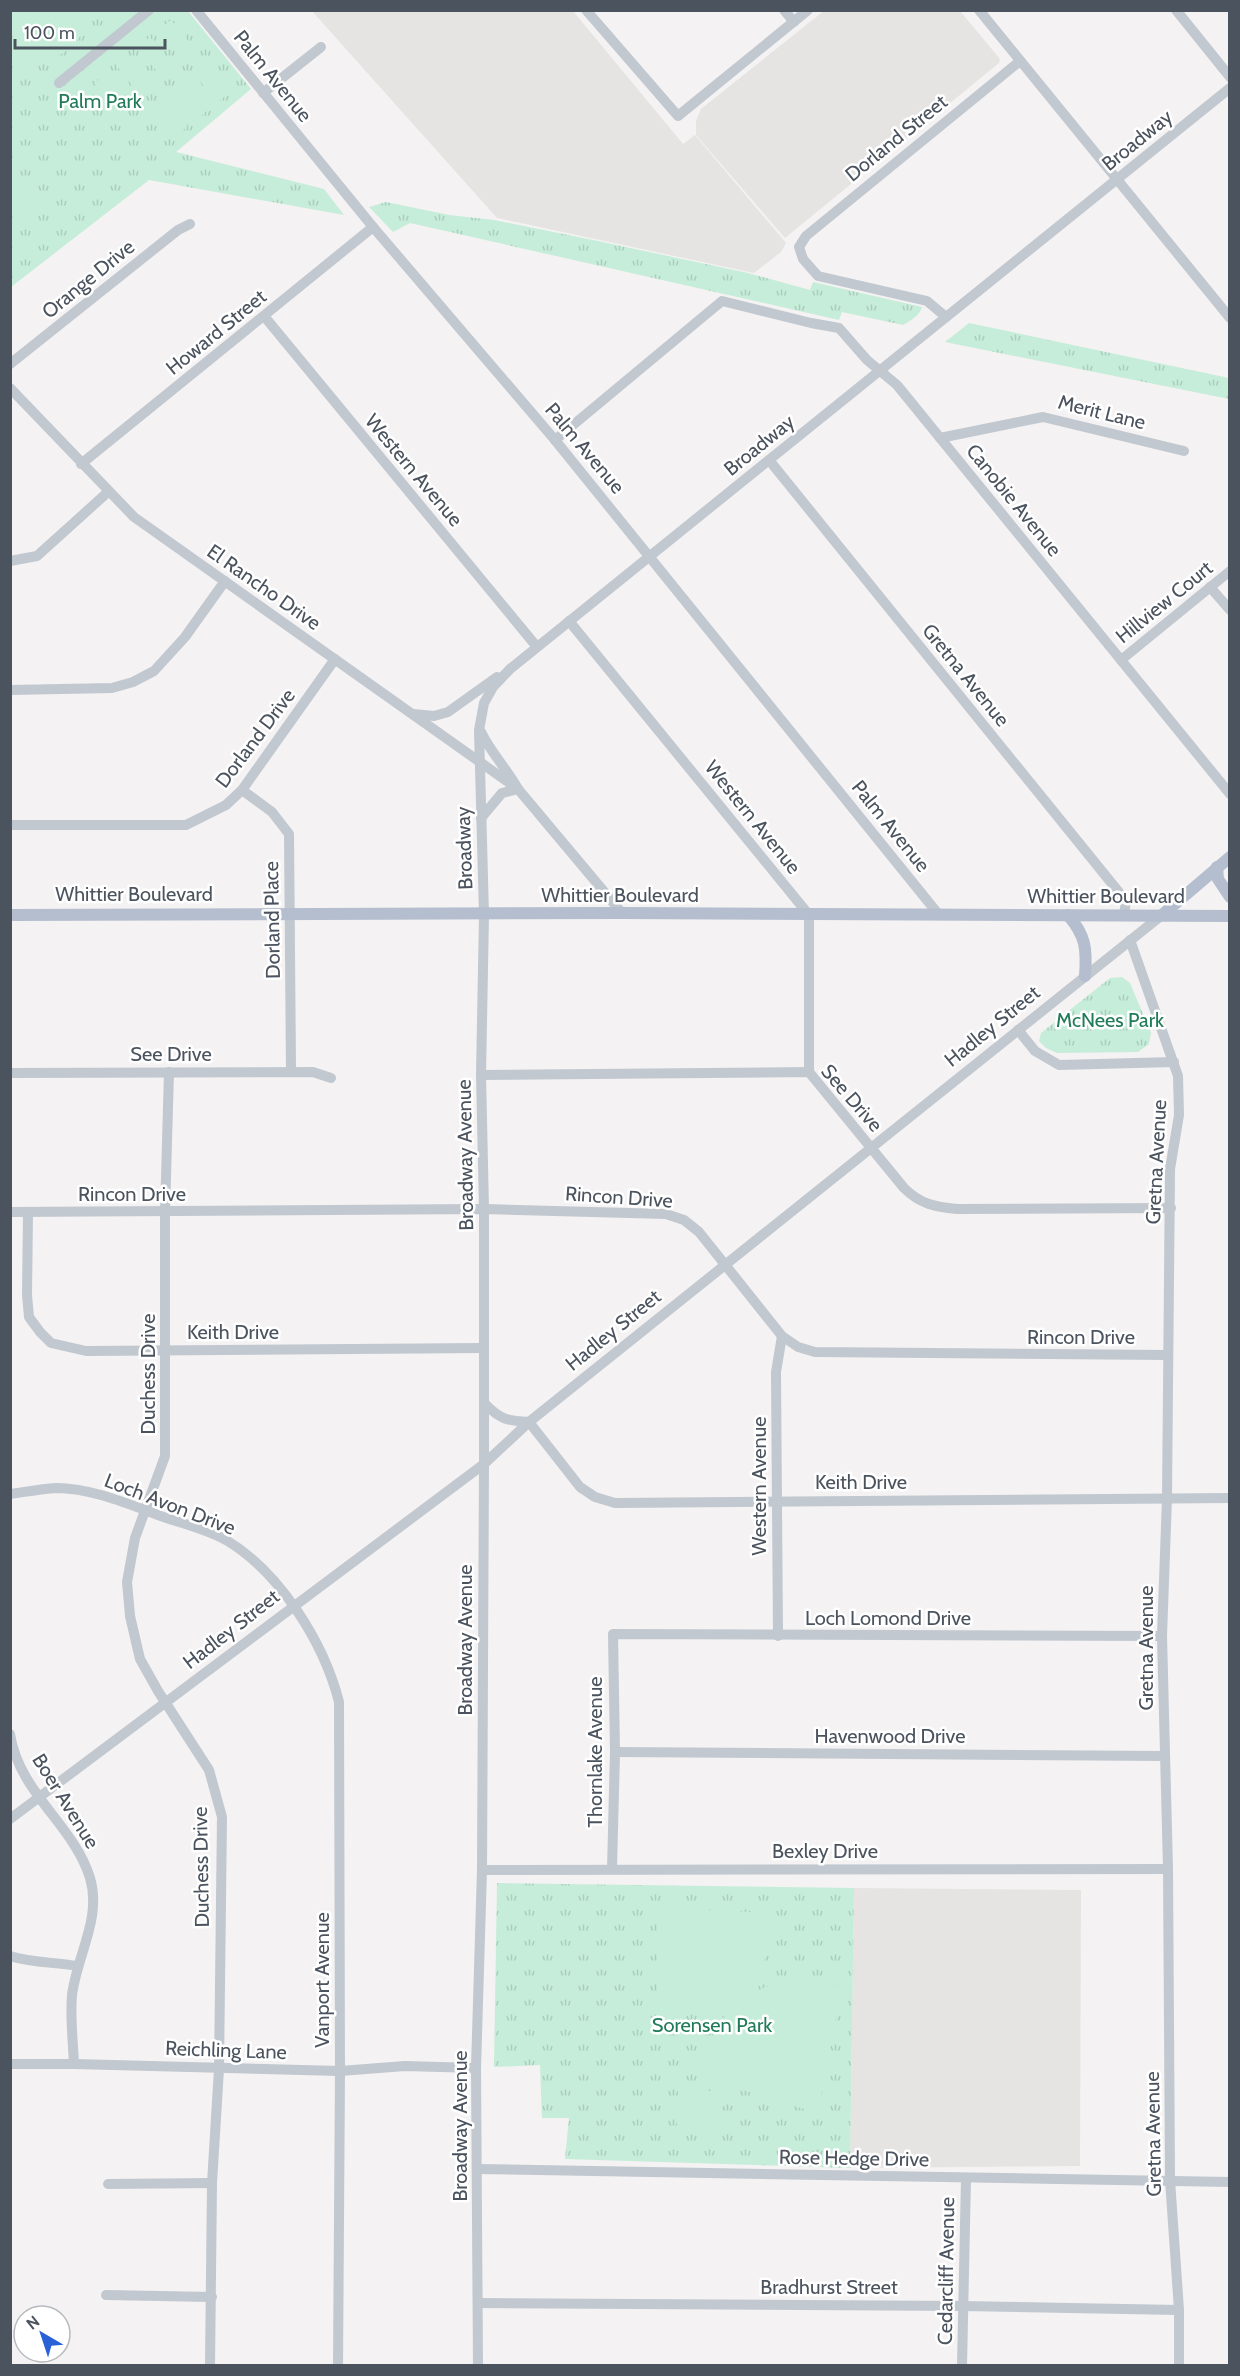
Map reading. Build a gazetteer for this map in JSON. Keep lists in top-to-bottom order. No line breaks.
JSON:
{"streets":{"main road":["Whittier Boulevard","Hadley Street"],"street":["Palm Avenue","Dorland Street","Broadway","Orange Drive","Howard Street","Merit Lane","Western Avenue","Canobie Avenue","El Rancho Drive","Hillview Court","Gretna Avenue","Dorland Drive","Dorland Place","See Drive","Broadway Avenue","Rincon Drive","Keith Drive","Duchess Drive","Loch Avon Drive","Loch Lomond Drive","Havenwood Drive","Thornlake Avenue","Boer Avenue","Bexley Drive","Vanport Avenue","Reichling Lane","Rose Hedge Drive","Cedarcliff Avenue","Bradhurst Street"]},"crossings":[["Palm Avenue","Broadway"],["Palm Avenue","Howard Street"],["Palm Avenue","Canobie Avenue"],["Palm Avenue","Whittier Boulevard"],["Dorland Street","Broadway"],["Broadway","Western Avenue"],["Broadway","Canobie Avenue"],["Broadway","El Rancho Drive"],["Broadway","Gretna Avenue"],["Broadway","Whittier Boulevard"],["Broadway","Broadway Avenue"],["Howard Street","Western Avenue"],["Howard Street","El Rancho Drive"],["Merit Lane","Canobie Avenue"],["Western Avenue","Whittier Boulevard"],["Western Avenue","Rincon Drive"],["Western Avenue","Keith Drive"],["Western Avenue","Loch Lomond Drive"],["Canobie Avenue","Hillview Court"],["El Rancho Drive","Dorland Drive"],["El Rancho Drive","Whittier Boulevard"],["Gretna Avenue","Whittier Boulevard"],["Gretna Avenue","Hadley Street"],["Gretna Avenue","See Drive"],["Gretna Avenue","Rincon Drive"],["Gretna Avenue","Keith Drive"],["Gretna Avenue","Loch Lomond Drive"],["Gretna Avenue","Havenwood Drive"],["Gretna Avenue","Bexley Drive"],["Gretna Avenue","Rose Hedge Drive"],["Gretna Avenue","Bradhurst Street"],["Dorland Drive","Dorland Place"],["Whittier Boulevard","Dorland Place"],["Whittier Boulevard","Hadley Street"],["Whittier Boulevard","Broadway Avenue"],["Dorland Place","See Drive"],["Hadley Street","See Drive"],["Hadley Street","Broadway Avenue"],["Hadley Street","Rincon Drive"],["Hadley Street","Keith Drive"],["Hadley Street","Duchess Drive"],["Hadley Street","Loch Avon Drive"],["Hadley Street","Boer Avenue"],["Hadley Street","Vanport Avenue"],["See Drive","Broadway Avenue"],["See Drive","Duchess Drive"],["Broadway Avenue","Rincon Drive"],["Broadway Avenue","Keith Drive"],["Broadway Avenue","Bexley Drive"],["Broadway Avenue","Reichling Lane"],["Broadway Avenue","Rose Hedge Drive"],["Broadway Avenue","Bradhurst Street"],["Rincon Drive","Keith Drive"],["Rincon Drive","Duchess Drive"],["Keith Drive","Duchess Drive"],["Duchess Drive","Loch Avon Drive"],["Duchess Drive","Reichling Lane"],["Loch Avon Drive","Vanport Avenue"],["Loch Lomond Drive","Thornlake Avenue"],["Havenwood Drive","Thornlake Avenue"],["Thornlake Avenue","Bexley Drive"],["Boer Avenue","Reichling Lane"],["Vanport Avenue","Reichling Lane"],["Rose Hedge Drive","Cedarcliff Avenue"],["Cedarcliff Avenue","Bradhurst Street"]],"parks":["Palm Park","McNees Park","Sorensen Park"],"scale_bar":"100 m","north":"top left"}
